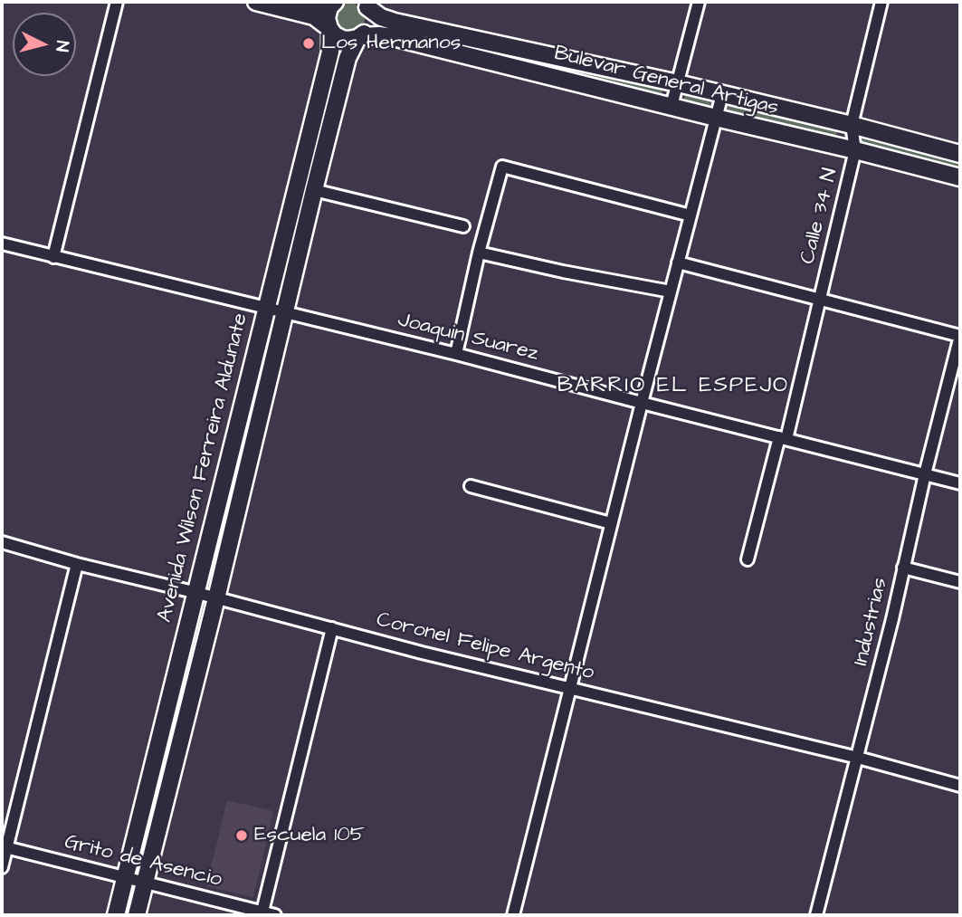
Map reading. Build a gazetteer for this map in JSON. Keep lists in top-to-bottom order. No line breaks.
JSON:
{"streets":{"street":["Bulevar General Artigas","Calle 34 N","Joaquin Suarez","Avenida Wilson Ferreira Aldunate","Industrias","Coronel Felipe Argento","Grito de Asencio"]},"crossings":[["Bulevar General Artigas","Calle 34 N"],["Bulevar General Artigas","Avenida Wilson Ferreira Aldunate"],["Calle 34 N","Joaquin Suarez"],["Joaquin Suarez","Avenida Wilson Ferreira Aldunate"],["Joaquin Suarez","Industrias"],["Avenida Wilson Ferreira Aldunate","Coronel Felipe Argento"],["Avenida Wilson Ferreira Aldunate","Grito de Asencio"],["Industrias","Coronel Felipe Argento"]],"districts":["BARRIO EL ESPEJO"],"places":["Los Hermanos","Escuela 105"],"north":"right"}
